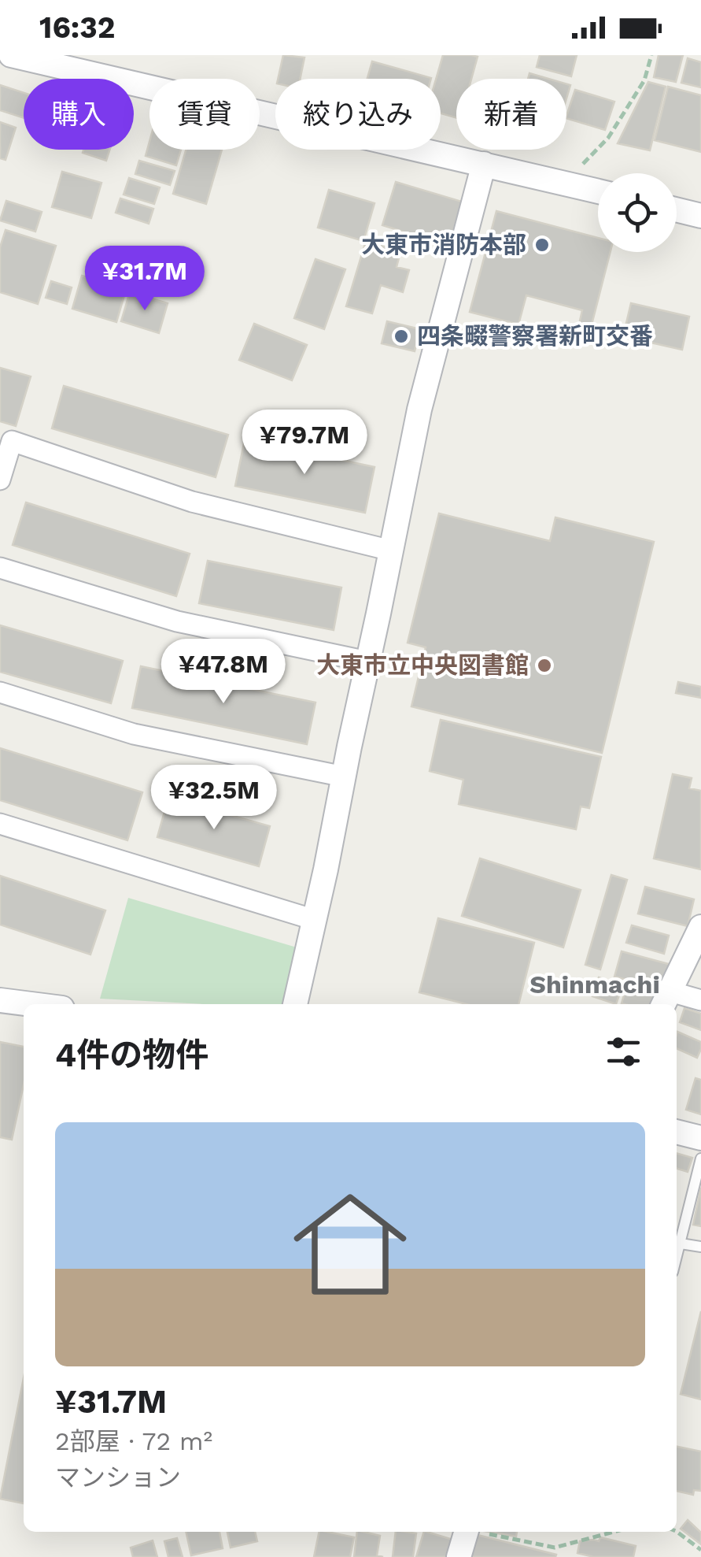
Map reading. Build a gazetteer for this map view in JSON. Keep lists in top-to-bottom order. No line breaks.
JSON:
{"districts":["Shinmachi"],"places":["大東市消防本部","四条畷警察署新町交番","大東市立中央図書館"],"page":{"status":"16:32","chip":["購入","賃貸","絞り込み","新着"],"price":["¥31.7M","¥79.7M","¥47.8M","¥32.5M"],"heading":"4件の物件","list":[{"name":"¥31.7M","note":"2部屋 · 72 m² · マンション"}]}}
